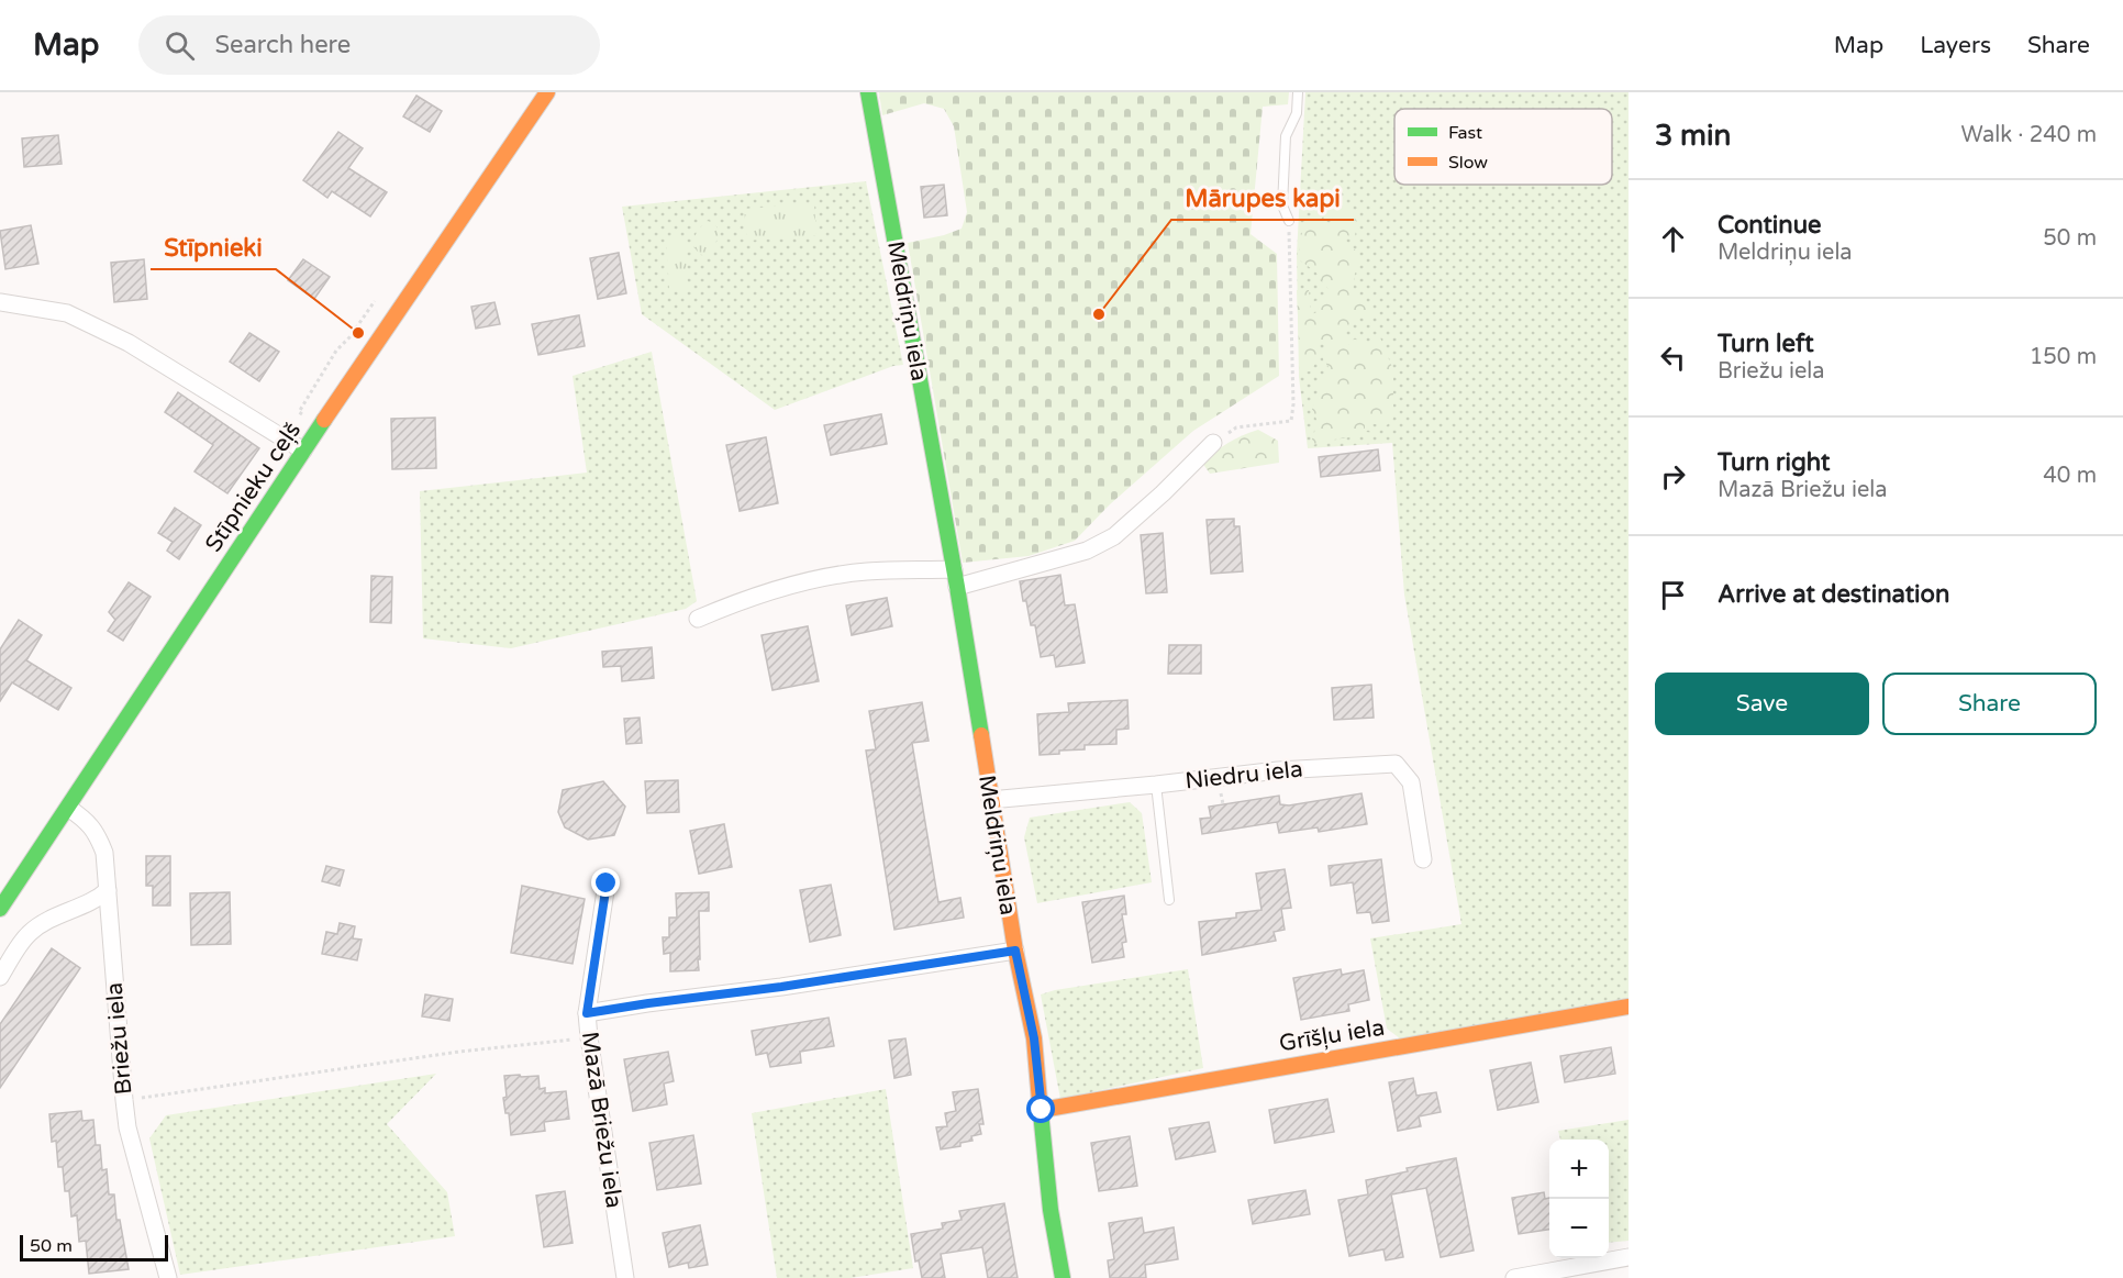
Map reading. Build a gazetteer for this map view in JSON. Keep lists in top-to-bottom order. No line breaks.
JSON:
{"streets":{"street":["Meldriņu iela","Stīpnieku ceļš","Niedru iela","Grīšļu iela","Briežu iela","Mazā Briežu iela"]},"crossings":[["Meldriņu iela","Niedru iela"],["Meldriņu iela","Grīšļu iela"],["Stīpnieku ceļš","Briežu iela"]],"places":["Mārupes kapi","Stīpnieki"],"legend":["Fast","Slow"],"scale_bar":"50 m","page":{"header":"Map","search":"Search here","nav":["Map","Layers","Share"],"heading":["3 min","Walk · 240 m"],"list":[["Continue","Meldriņu iela","50 m"],["Turn left","Briežu iela","150 m"],["Turn right","Mazā Briežu iela","40 m"],"Arrive at destination"],"buttons":["Save","Share"],"map_buttons":["+","−"],"scale":"50 m"}}
